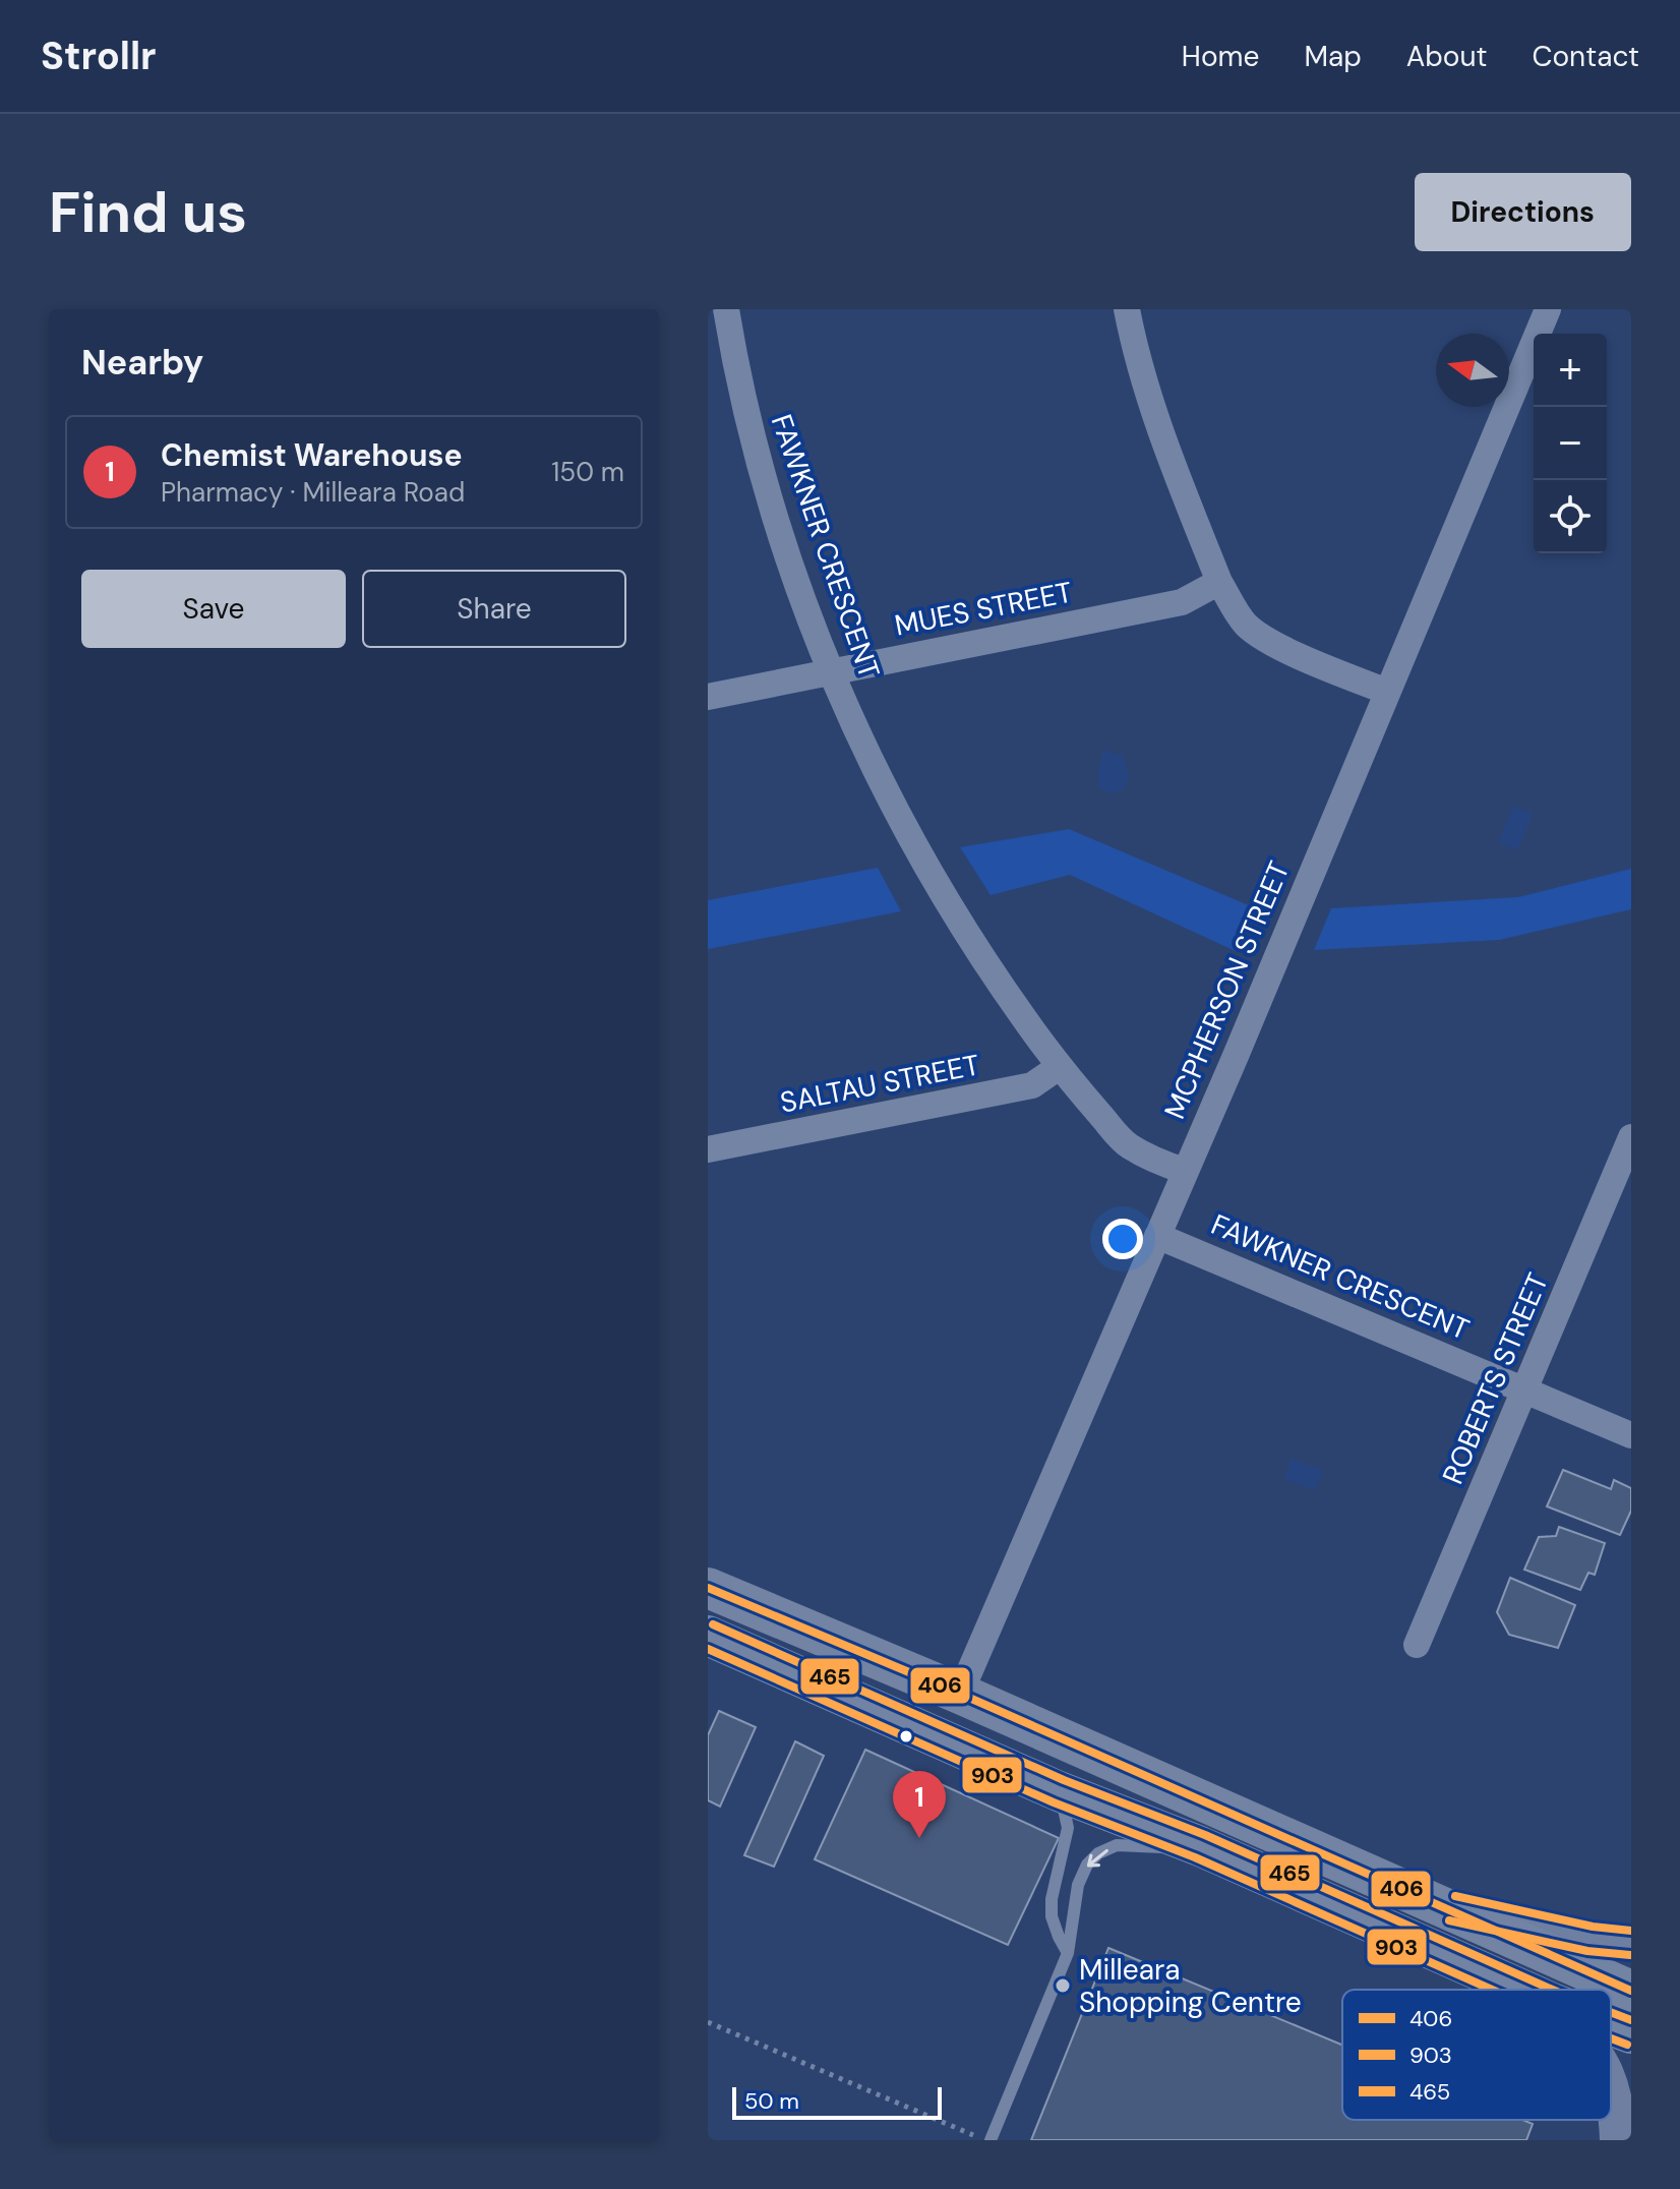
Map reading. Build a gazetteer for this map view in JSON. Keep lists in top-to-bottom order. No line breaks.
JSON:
{"streets":{"street":["FAWKNER CRESCENT","MUES STREET","MCPHERSON STREET","SALTAU STREET","ROBERTS STREET"]},"crossings":[["FAWKNER CRESCENT","MUES STREET"],["FAWKNER CRESCENT","MCPHERSON STREET"],["FAWKNER CRESCENT","SALTAU STREET"],["FAWKNER CRESCENT","ROBERTS STREET"]],"places":["Milleara Shopping Centre"],"lines":["transit line 406","transit line 465","transit line 903"],"legend":["406","903","465"],"scale_bar":"50 m","north":"left","page":{"header":"Strollr","nav":["Home","Map","About","Contact"],"buttons":["Directions",["Save","Share"]],"title":"Find us","heading":"Nearby","map_buttons":["+","−"],"list":[{"mark":"1","name":"Chemist Warehouse","note":"Pharmacy · Milleara Road","value":"150 m"}],"pins":"1","scale":"50 m"}}
